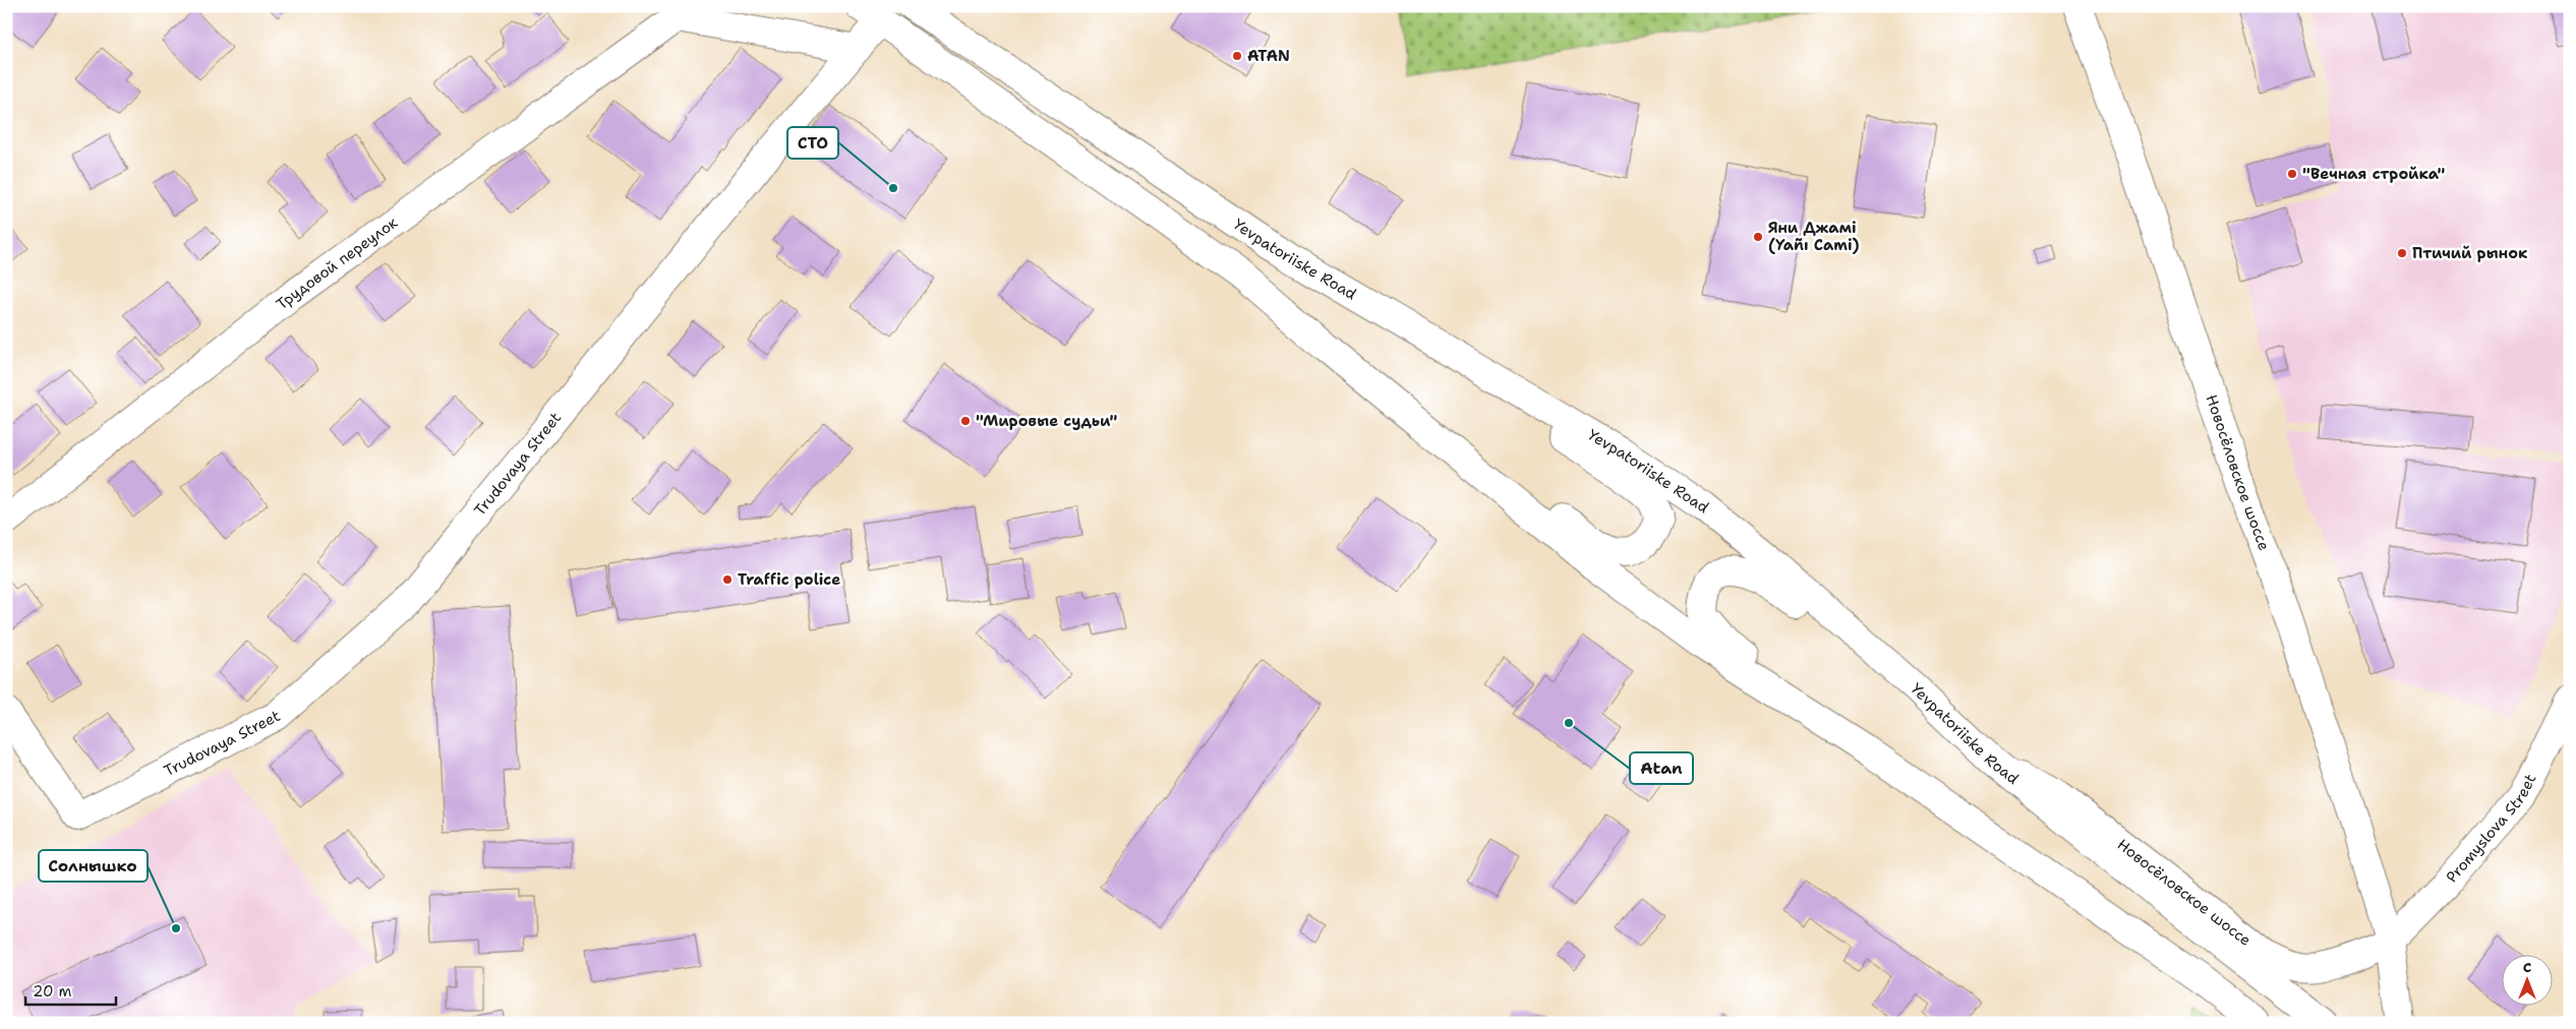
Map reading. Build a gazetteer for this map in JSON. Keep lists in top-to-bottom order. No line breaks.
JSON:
{"streets":{"main road":["Yevpatoriiske Road","Трудовой переулок","Trudovaya Street","Новосёловское шоссе","Promyslova Street"]},"crossings":[["Yevpatoriiske Road","Новосёловское шоссе"],["Трудовой переулок","Trudovaya Street"],["Новосёловское шоссе","Promyslova Street"]],"places":["ATAN","\"Вечная стройка\"","СТО","Яни Джамі (Yañı Cami)","Птичий рынок","\"Мировые судьи\"","Traffic police","Atan","Солнышко"],"scale_bar":"20 m","north":"top"}
